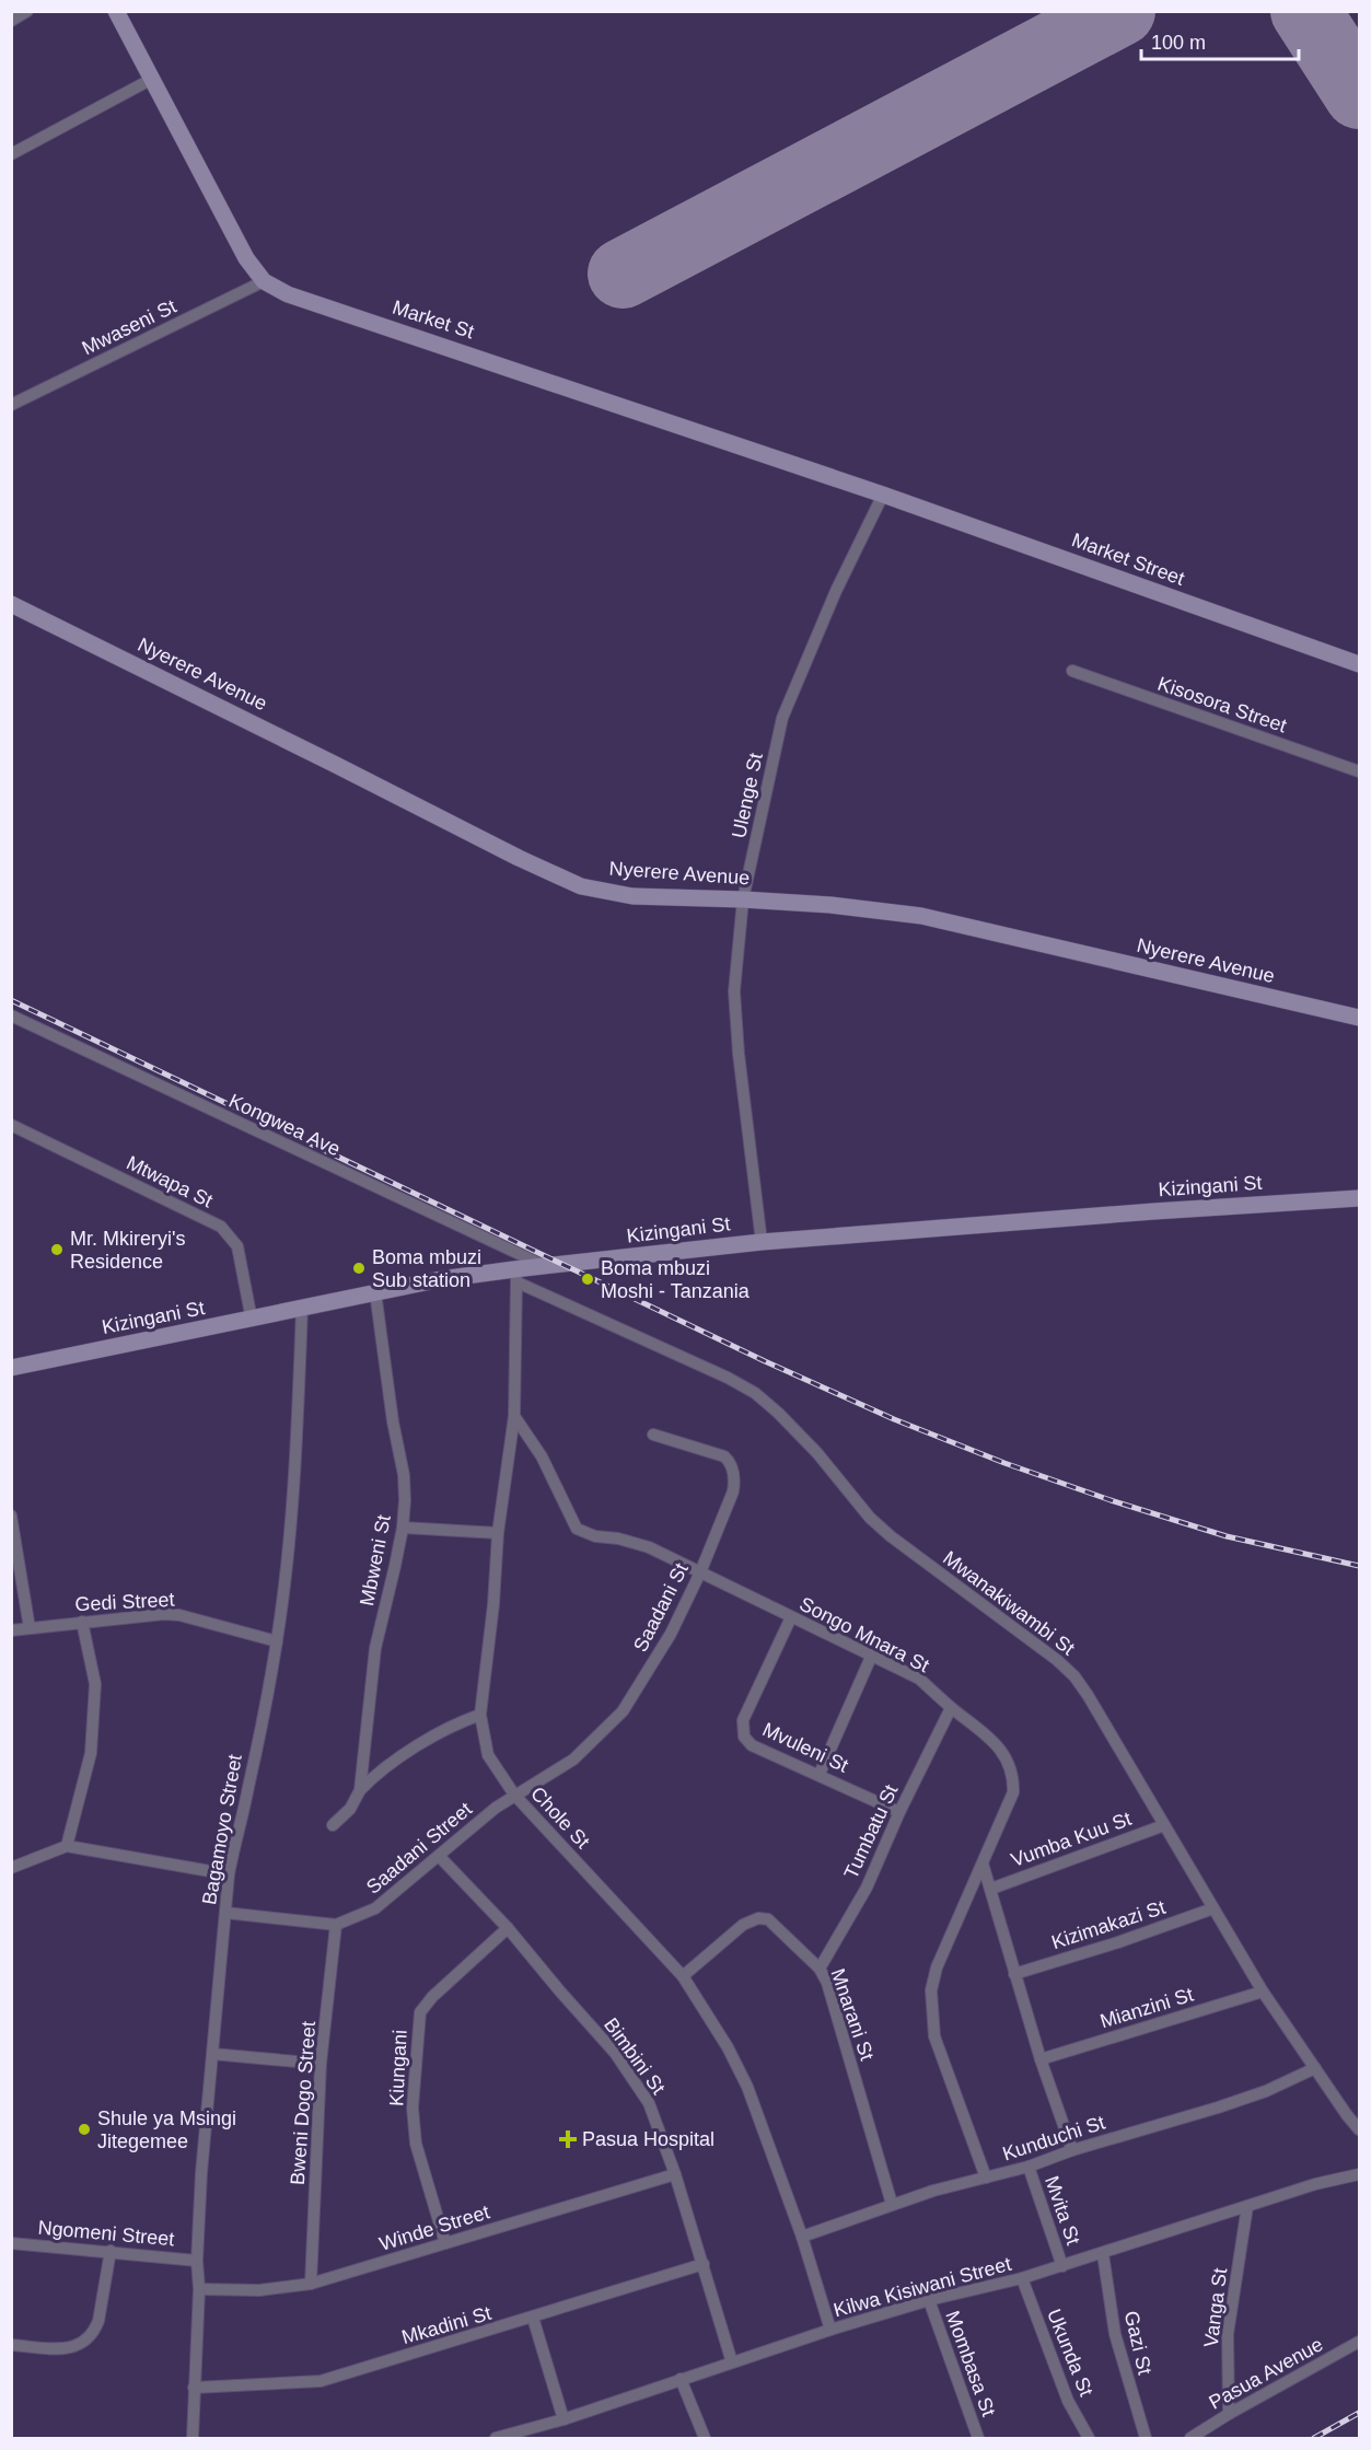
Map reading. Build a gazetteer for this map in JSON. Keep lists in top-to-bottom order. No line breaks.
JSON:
{"streets":{"street":["Market St","Mwaseni St","Market Street","Nyerere Avenue","Kisosora Street","Ulenge St","Kongwea Ave","Mtwapa St","Kizingani St","Mbweni St","Gedi Street","Mwanakiwambi St","Saadani St","Songo Mnara St","Mvuleni St","Chole St","Bagamoyo Street","Tumbatu St","Vumba Kuu St","Saadani Street","Kizimakazi St","Mianzini St","Mnarani St","Bimbini St","Kiungani","Bweni Dogo Street","Kunduchi St","Mvita St","Winde Street","Ngomeni Street","Kilwa Kisiwani Street","Vanga St","Mkadini St","Gazi St","Ukunda St","Mombasa St","Pasua Avenue"]},"crossings":[["Market St","Mwaseni St"],["Market St","Market Street"],["Market St","Ulenge St"],["Market Street","Ulenge St"],["Nyerere Avenue","Ulenge St"],["Ulenge St","Kizingani St"],["Kongwea Ave","Kizingani St"],["Mtwapa St","Kizingani St"],["Kizingani St","Mbweni St"],["Kizingani St","Mwanakiwambi St"],["Kizingani St","Chole St"],["Kizingani St","Bagamoyo Street"],["Gedi Street","Bagamoyo Street"],["Mwanakiwambi St","Chole St"],["Mwanakiwambi St","Vumba Kuu St"],["Mwanakiwambi St","Kizimakazi St"],["Mwanakiwambi St","Mianzini St"],["Mwanakiwambi St","Kunduchi St"],["Saadani St","Songo Mnara St"],["Saadani St","Chole St"],["Saadani St","Saadani Street"],["Songo Mnara St","Mvuleni St"],["Songo Mnara St","Chole St"],["Songo Mnara St","Tumbatu St"],["Songo Mnara St","Kunduchi St"],["Mvuleni St","Tumbatu St"],["Chole St","Saadani Street"],["Chole St","Mnarani St"],["Chole St","Kunduchi St"],["Chole St","Kilwa Kisiwani Street"],["Bagamoyo Street","Saadani Street"],["Bagamoyo Street","Winde Street"],["Bagamoyo Street","Ngomeni Street"],["Bagamoyo Street","Mkadini St"],["Tumbatu St","Mnarani St"],["Saadani Street","Bimbini St"],["Saadani Street","Bweni Dogo Street"],["Mnarani St","Kunduchi St"],["Bimbini St","Kiungani"],["Bimbini St","Winde Street"],["Bimbini St","Kilwa Kisiwani Street"],["Bimbini St","Mkadini St"],["Kiungani","Winde Street"],["Bweni Dogo Street","Winde Street"],["Kunduchi St","Mvita St"],["Mvita St","Kilwa Kisiwani Street"],["Kilwa Kisiwani Street","Vanga St"],["Kilwa Kisiwani Street","Gazi St"],["Kilwa Kisiwani Street","Ukunda St"],["Kilwa Kisiwani Street","Mombasa St"],["Vanga St","Pasua Avenue"]],"places":{"other":["Mr. Mkireryi's Residence","Boma mbuzi Sub station","Boma mbuzi Moshi - Tanzania","Shule ya Msingi Jitegemee"],"health":["Pasua Hospital"]},"scale_bar":"100 m"}
